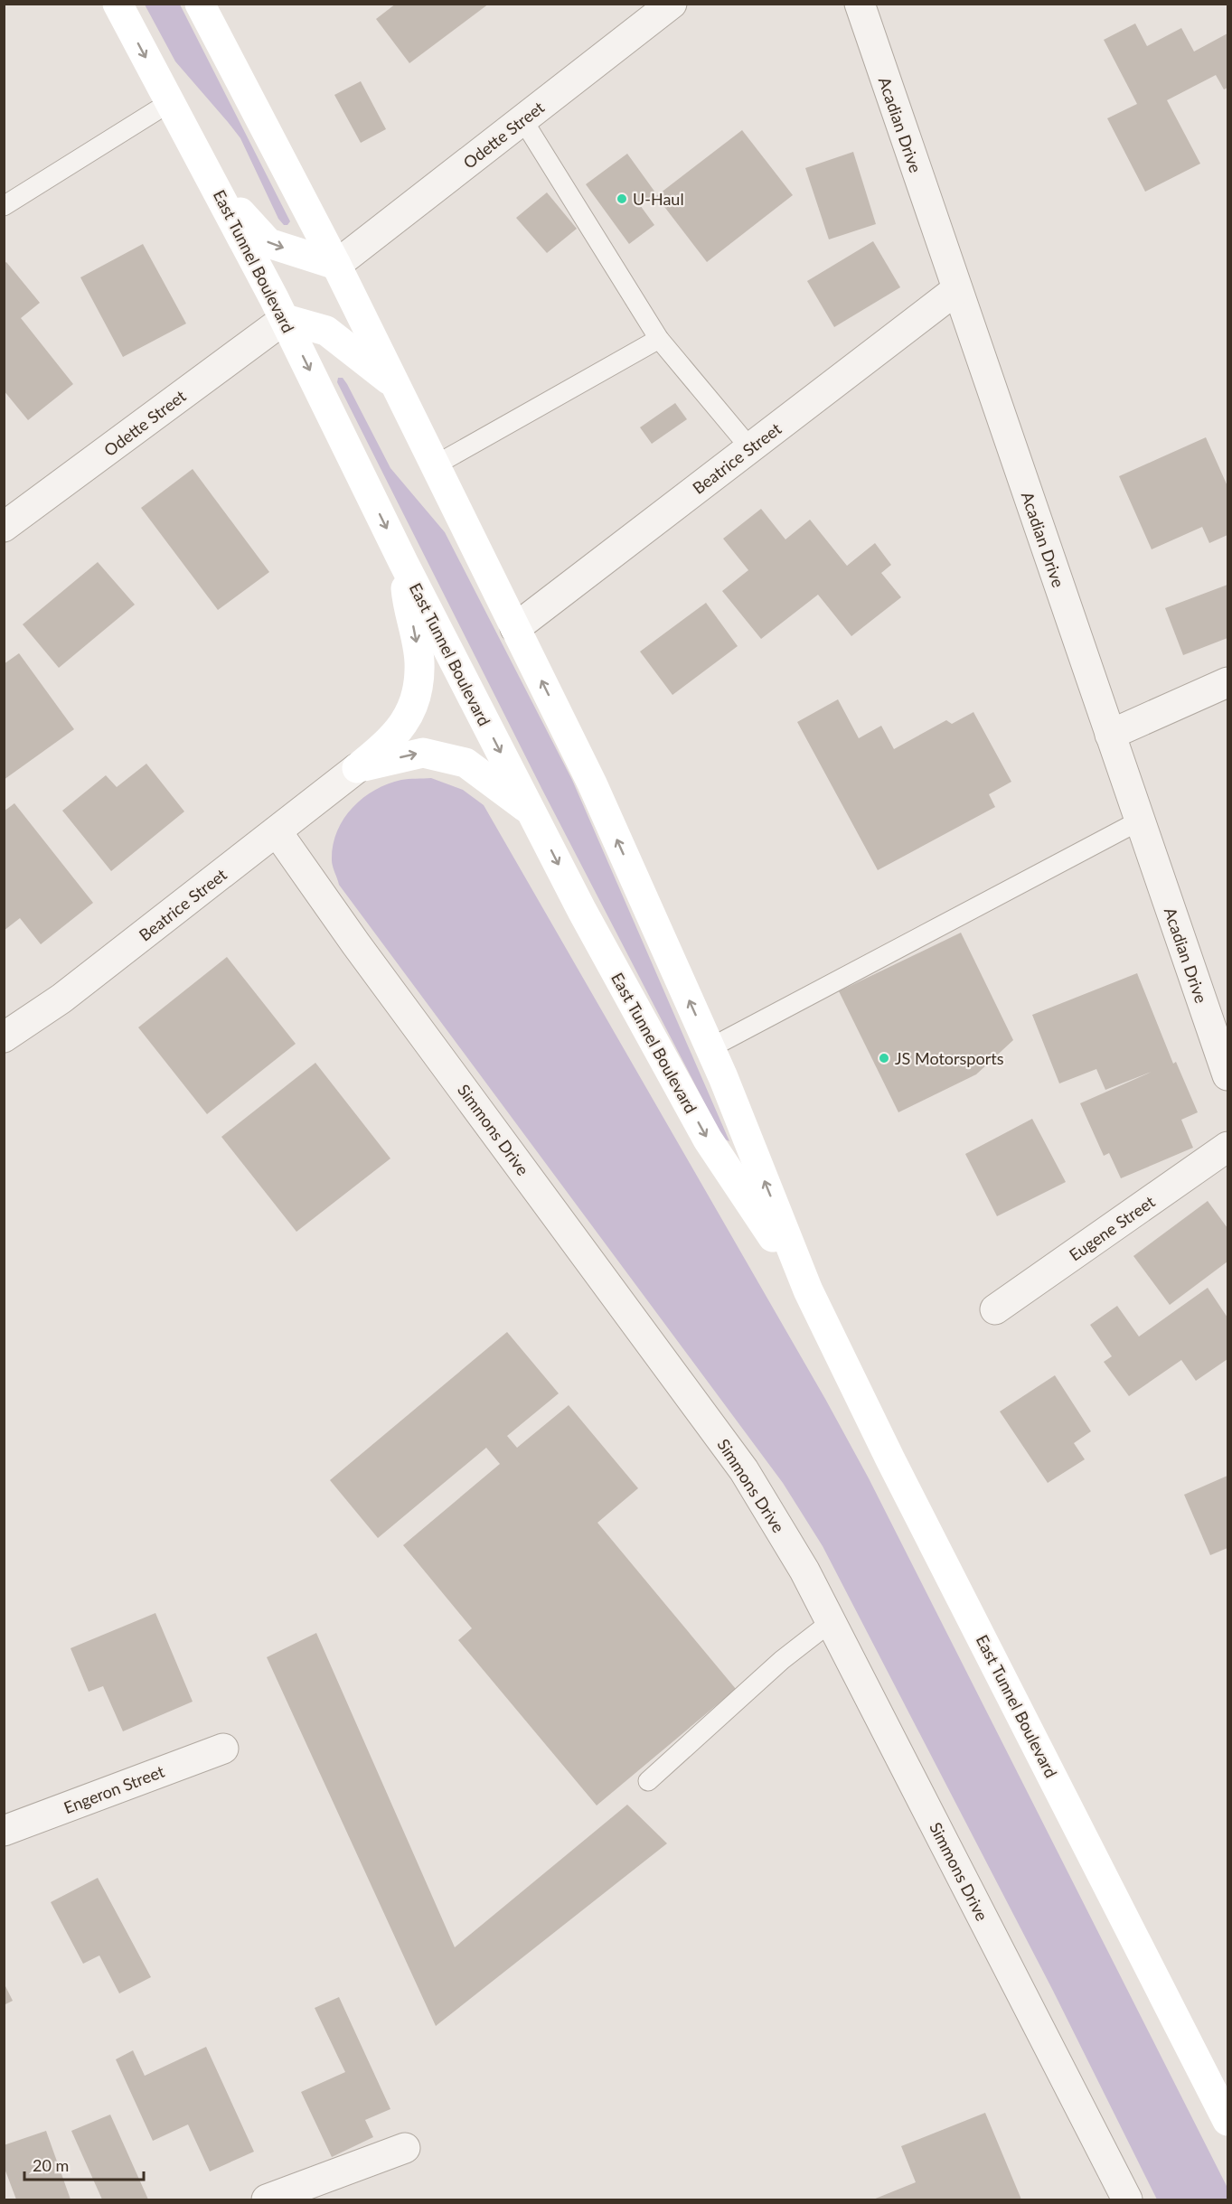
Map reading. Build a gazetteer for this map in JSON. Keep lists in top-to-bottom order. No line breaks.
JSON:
{"streets":{"main road":["East Tunnel Boulevard"],"street":["Acadian Drive","Odette Street","Beatrice Street","Simmons Drive","Eugene Street","Engeron Street"]},"crossings":[["Acadian Drive","Beatrice Street"],["Odette Street","East Tunnel Boulevard"],["East Tunnel Boulevard","Beatrice Street"],["Beatrice Street","Simmons Drive"]],"places":["U-Haul","JS Motorsports"],"scale_bar":"20 m"}
